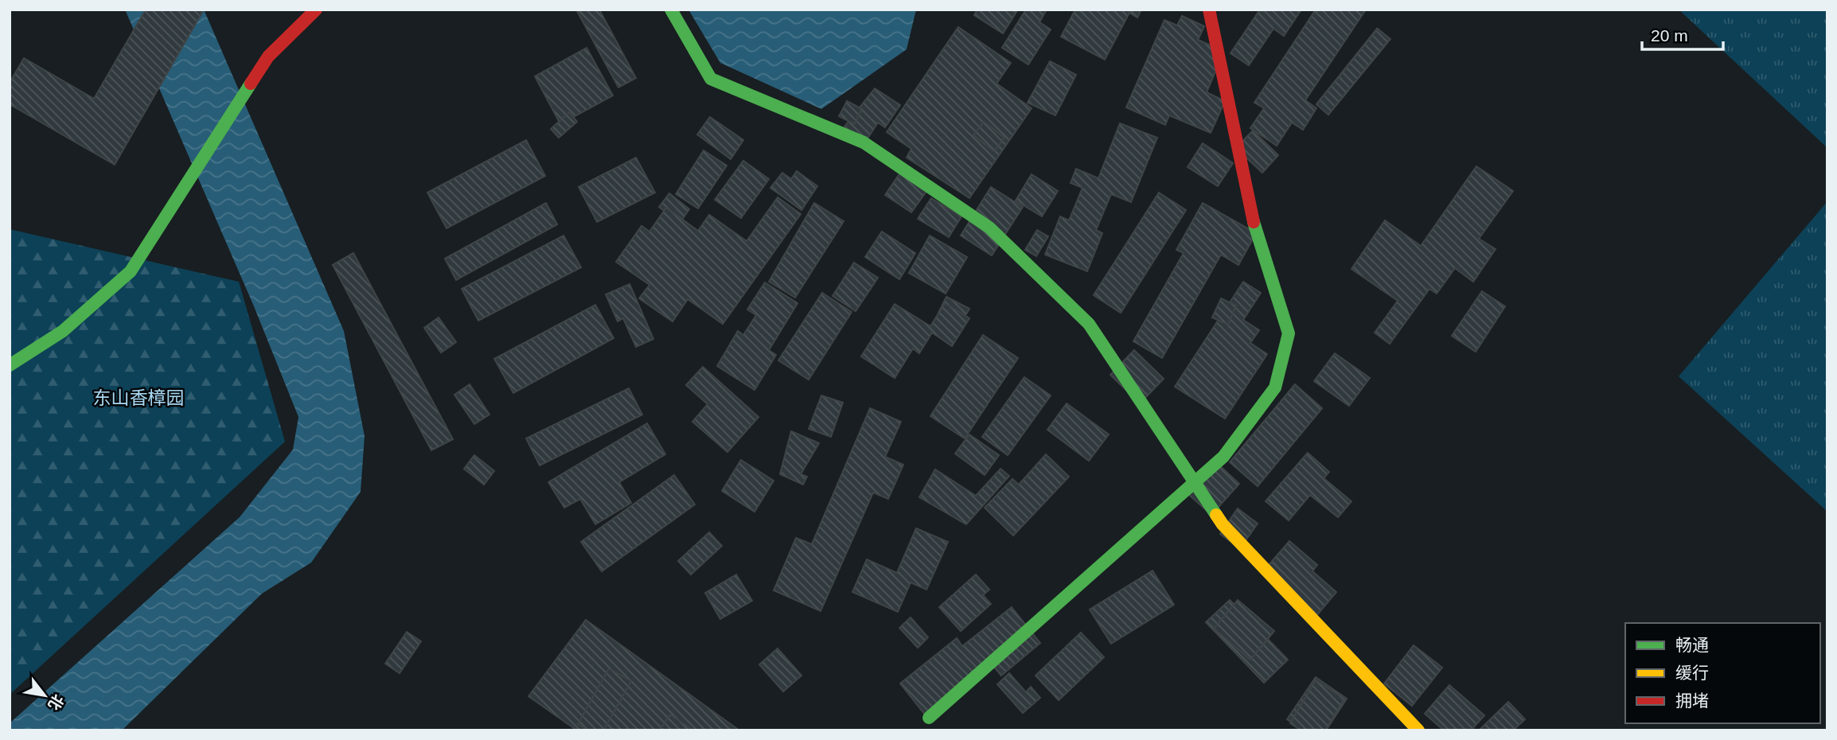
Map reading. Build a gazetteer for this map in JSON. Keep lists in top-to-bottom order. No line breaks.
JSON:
{"parks":["东山香樟园"],"legend":["畅通","缓行","拥堵"],"scale_bar":"20 m","north":"bottom right"}
